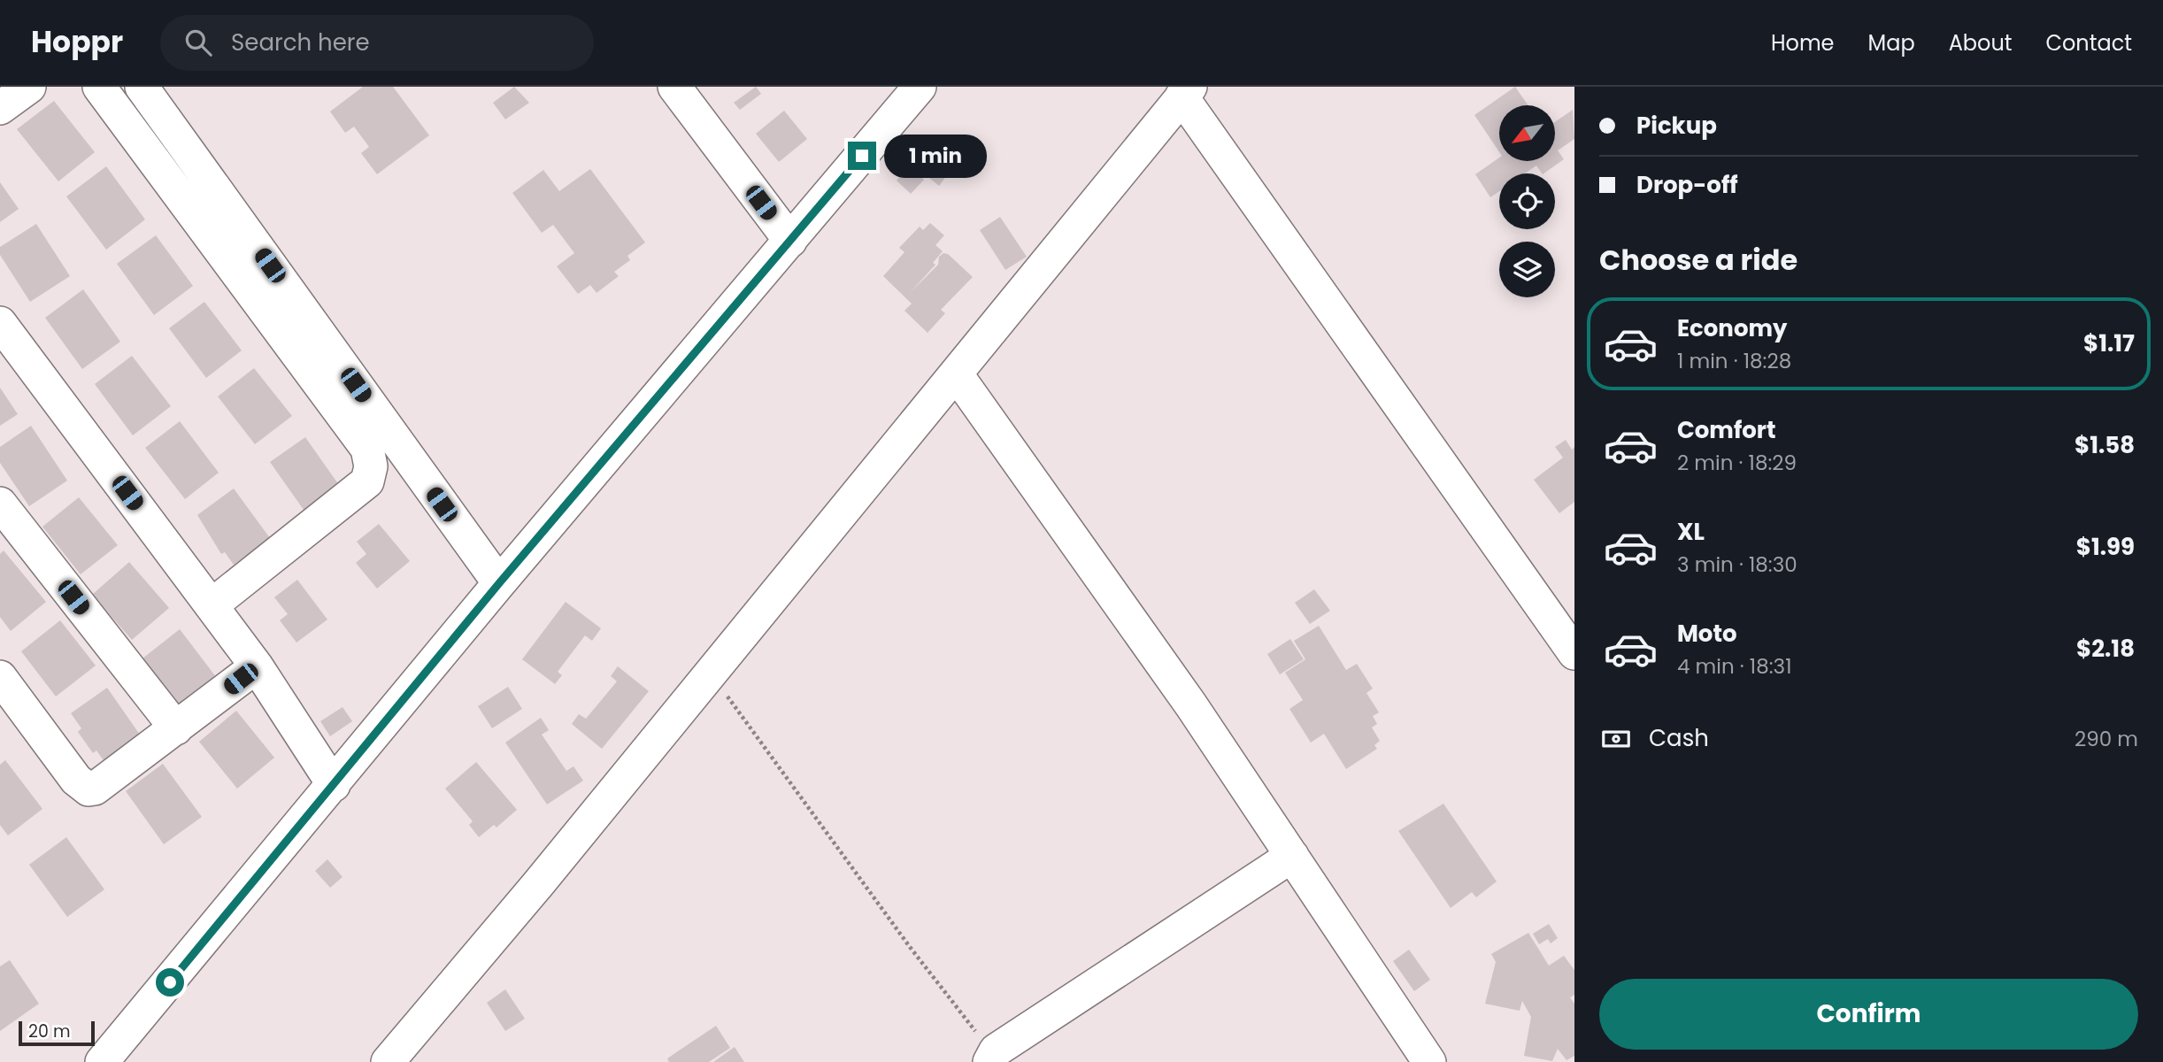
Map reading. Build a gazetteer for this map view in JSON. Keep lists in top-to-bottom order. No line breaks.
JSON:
{"scale_bar":"20 m","north":"bottom left","page":{"header":"Hoppr","search":"Search here","nav":["Home","Map","About","Contact"],"banner":["Pickup","Drop-off"],"bubble":"1 min","heading":"Choose a ride","list":[{"name":"Economy","note":"1 min · 18:28","value":"$1.17"},{"name":"Comfort","note":"2 min · 18:29","value":"$1.58"},{"name":"XL","note":"3 min · 18:30","value":"$1.99"},{"name":"Moto","note":"4 min · 18:31","value":"$2.18"}],"pay":["Cash","290 m"],"buttons":"Confirm","scale":"20 m"}}
